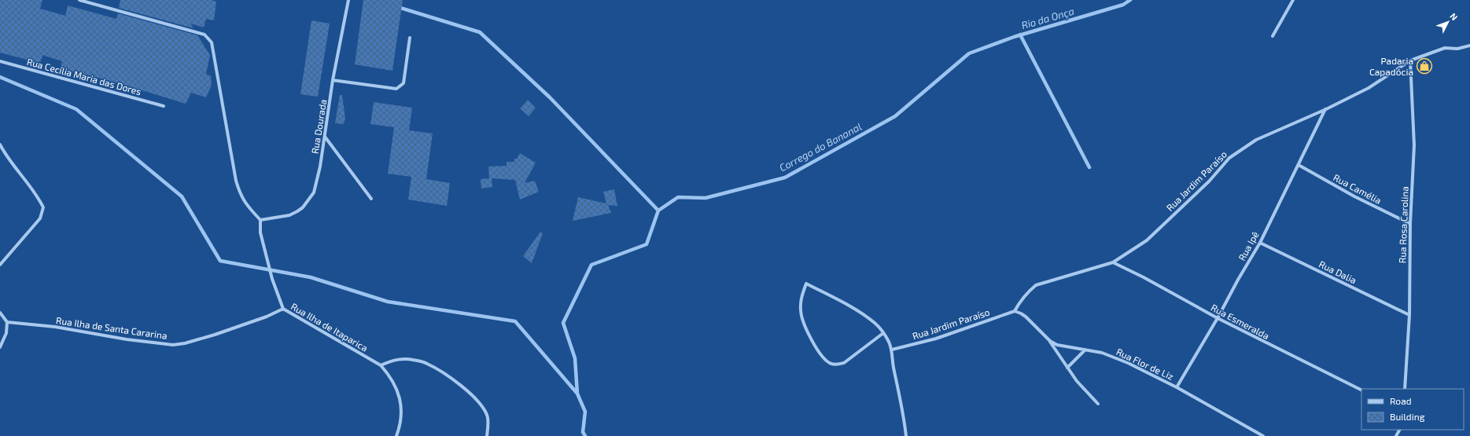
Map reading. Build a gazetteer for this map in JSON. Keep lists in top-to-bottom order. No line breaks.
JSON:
{"streets":{"street":["Rua Cecília Maria das Dores","Rua Dourada","Rua Jardim Paraíso","Rua Camélia","Rua Rosa Carolina","Rua Ipê","Rua Dalia","Rua Esmeralda","Rua Ilha de Itaparica","Rua Ilha de Santa Cararina","Rua Flor de Liz"]},"crossings":[["Rua Dourada","Rua Ilha de Itaparica"],["Rua Jardim Paraíso","Rua Rosa Carolina"],["Rua Jardim Paraíso","Rua Ipê"],["Rua Jardim Paraíso","Rua Esmeralda"],["Rua Jardim Paraíso","Rua Flor de Liz"],["Rua Camélia","Rua Rosa Carolina"],["Rua Camélia","Rua Ipê"],["Rua Rosa Carolina","Rua Dalia"],["Rua Ipê","Rua Dalia"],["Rua Ipê","Rua Esmeralda"],["Rua Ipê","Rua Flor de Liz"],["Rua Ilha de Itaparica","Rua Ilha de Santa Cararina"]],"water":["Rio da Onça","Corrego do Bananal"],"places":{"shop":["Padaria Capadócia"]},"legend":["Road","Building"],"north":"top right"}
